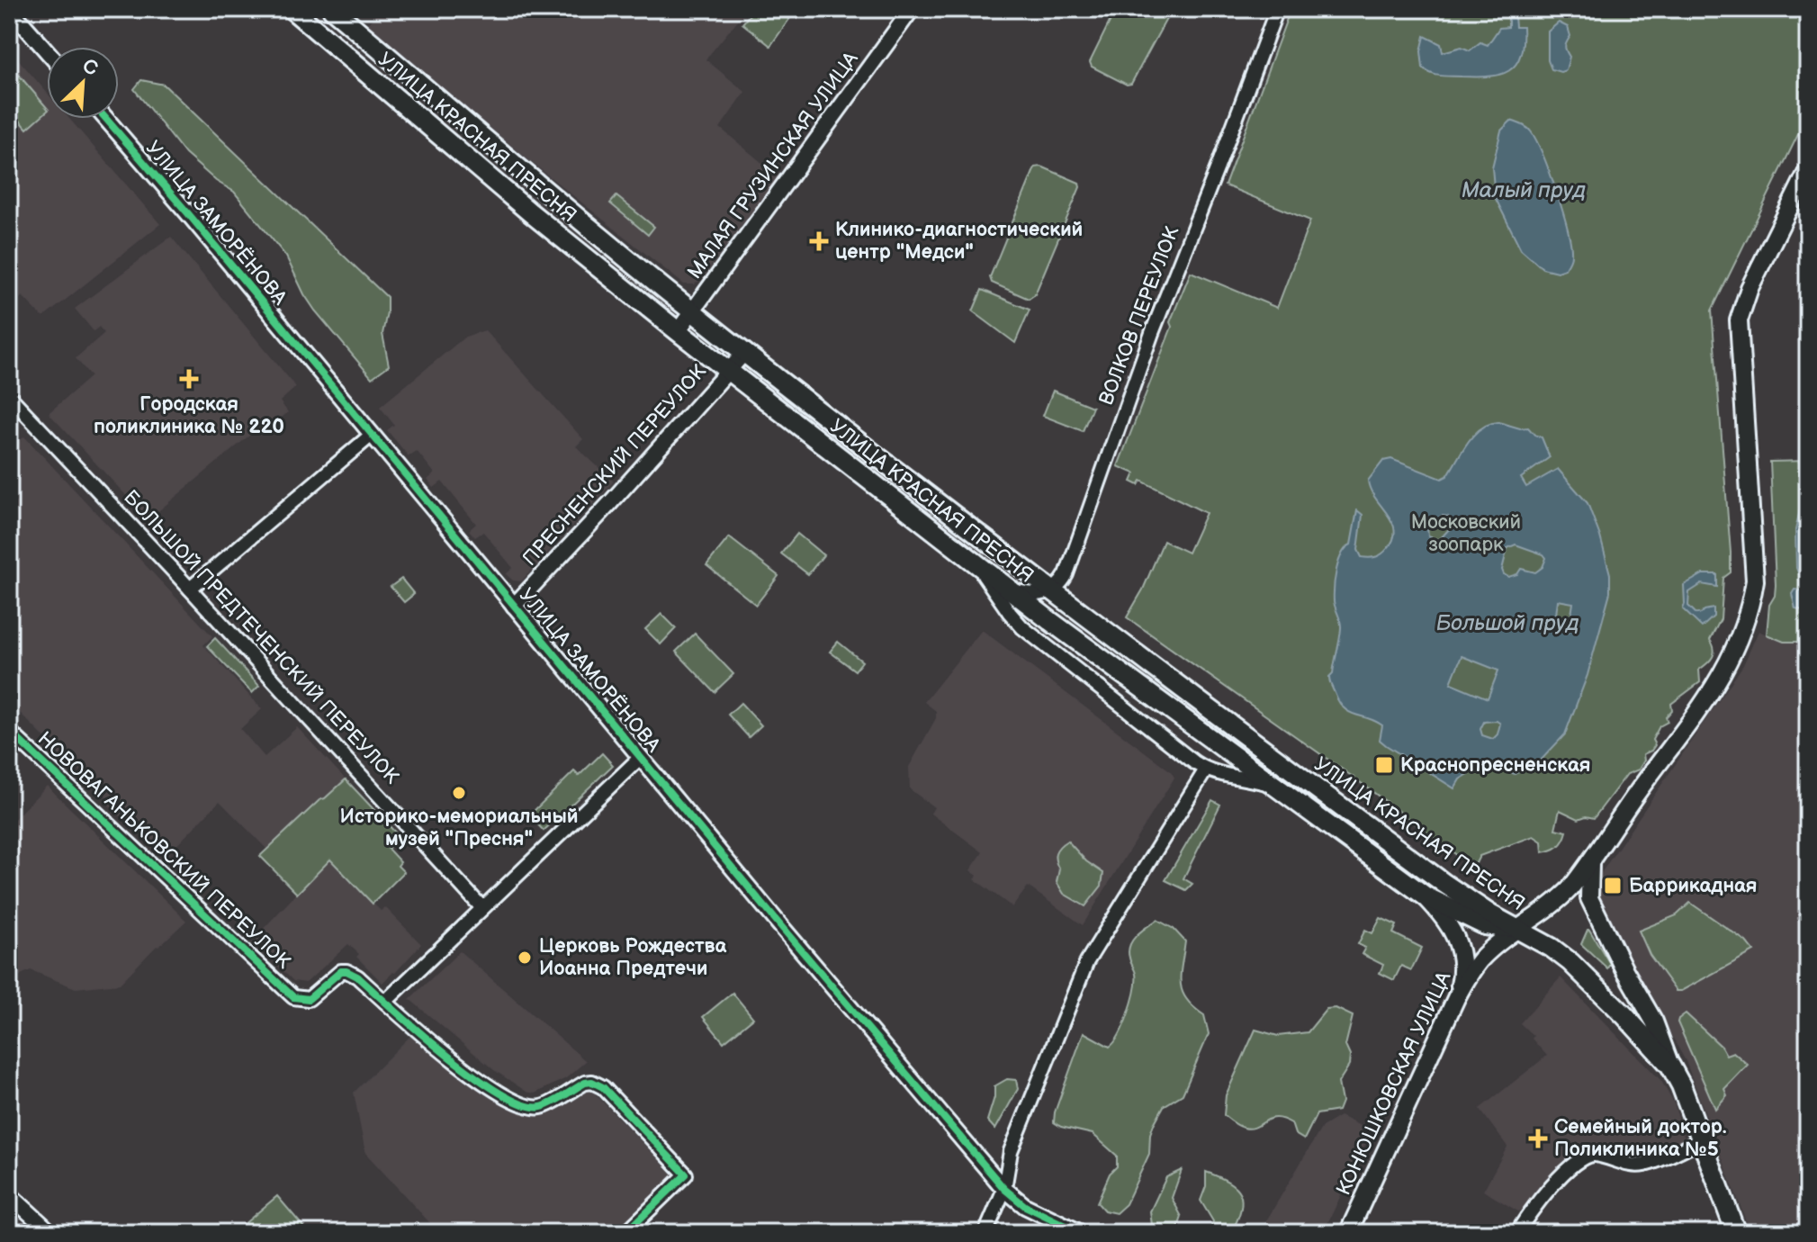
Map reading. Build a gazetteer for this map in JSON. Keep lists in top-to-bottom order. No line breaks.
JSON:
{"streets":{"main road":["УЛИЦА КРАСНАЯ ПРЕСНЯ","КОНЮШКОВСКАЯ УЛИЦА"],"street":["МАЛАЯ ГРУЗИНСКАЯ УЛИЦА","УЛИЦА ЗАМОРЁНОВА","ВОЛКОВ ПЕРЕУЛОК","ПРЕСНЕНСКИЙ ПЕРЕУЛОК","БОЛЬШОЙ ПРЕДТЕЧЕНСКИЙ ПЕРЕУЛОК","НОВОВАГАНЬКОВСКИЙ ПЕРЕУЛОК"]},"crossings":[["УЛИЦА КРАСНАЯ ПРЕСНЯ","МАЛАЯ ГРУЗИНСКАЯ УЛИЦА"],["УЛИЦА КРАСНАЯ ПРЕСНЯ","ВОЛКОВ ПЕРЕУЛОК"],["УЛИЦА КРАСНАЯ ПРЕСНЯ","ПРЕСНЕНСКИЙ ПЕРЕУЛОК"],["УЛИЦА КРАСНАЯ ПРЕСНЯ","КОНЮШКОВСКАЯ УЛИЦА"],["УЛИЦА ЗАМОРЁНОВА","ПРЕСНЕНСКИЙ ПЕРЕУЛОК"]],"water":["Малый пруд","Большой пруд"],"parks":["Московский зоопарк"],"places":{"health":["Клинико-диагностический центр \"Медси\"","Городская поликлиника № 220","Семейный доктор. Поликлиника №5"],"transit":["Краснопресненская","Баррикадная"],"other":["Историко-мемориальный музей \"Пресня\"","Церковь Рождества Иоанна Предтечи"]},"north":"top right"}
